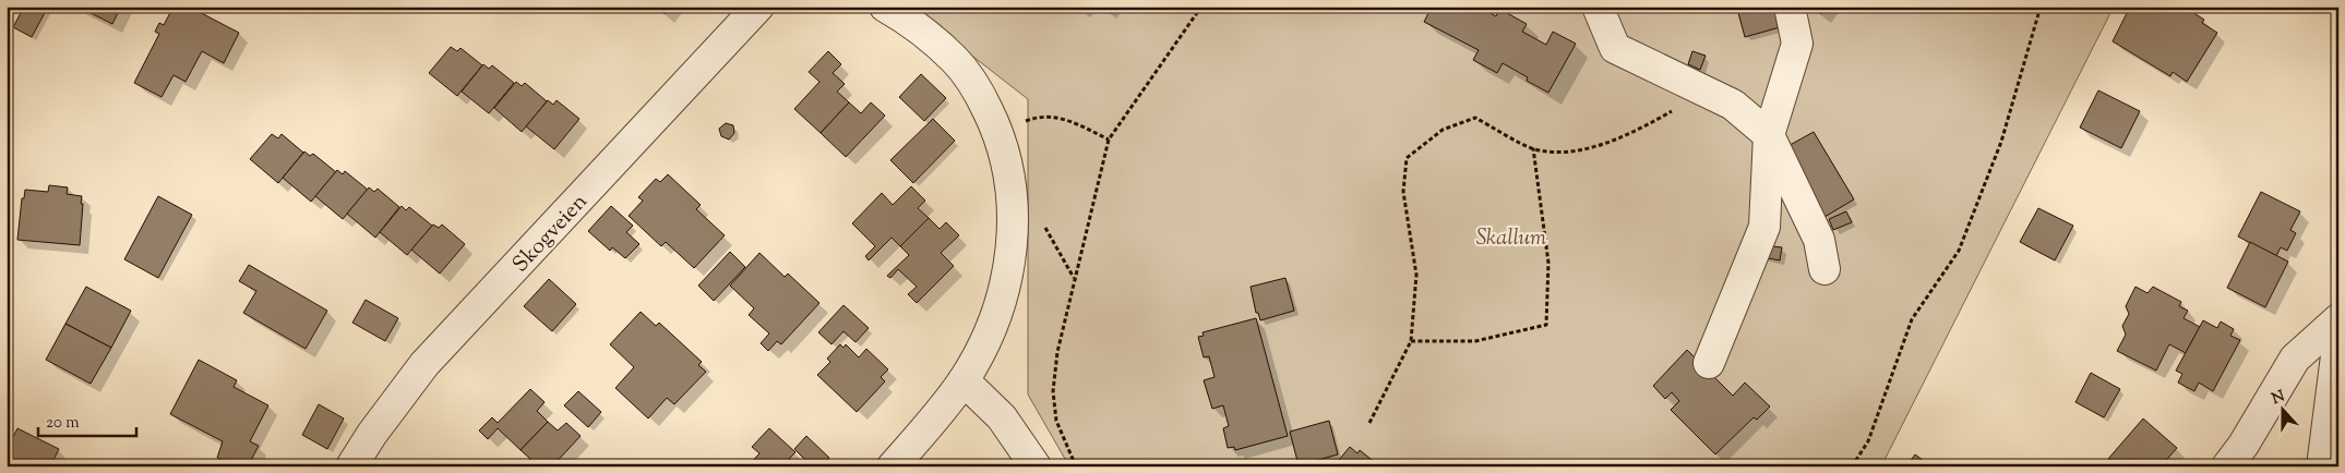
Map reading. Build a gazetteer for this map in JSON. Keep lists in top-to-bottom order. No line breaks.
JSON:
{"streets":{"street":["Skogveien"]},"parks":["Skallum"],"scale_bar":"20 m","north":"top"}
